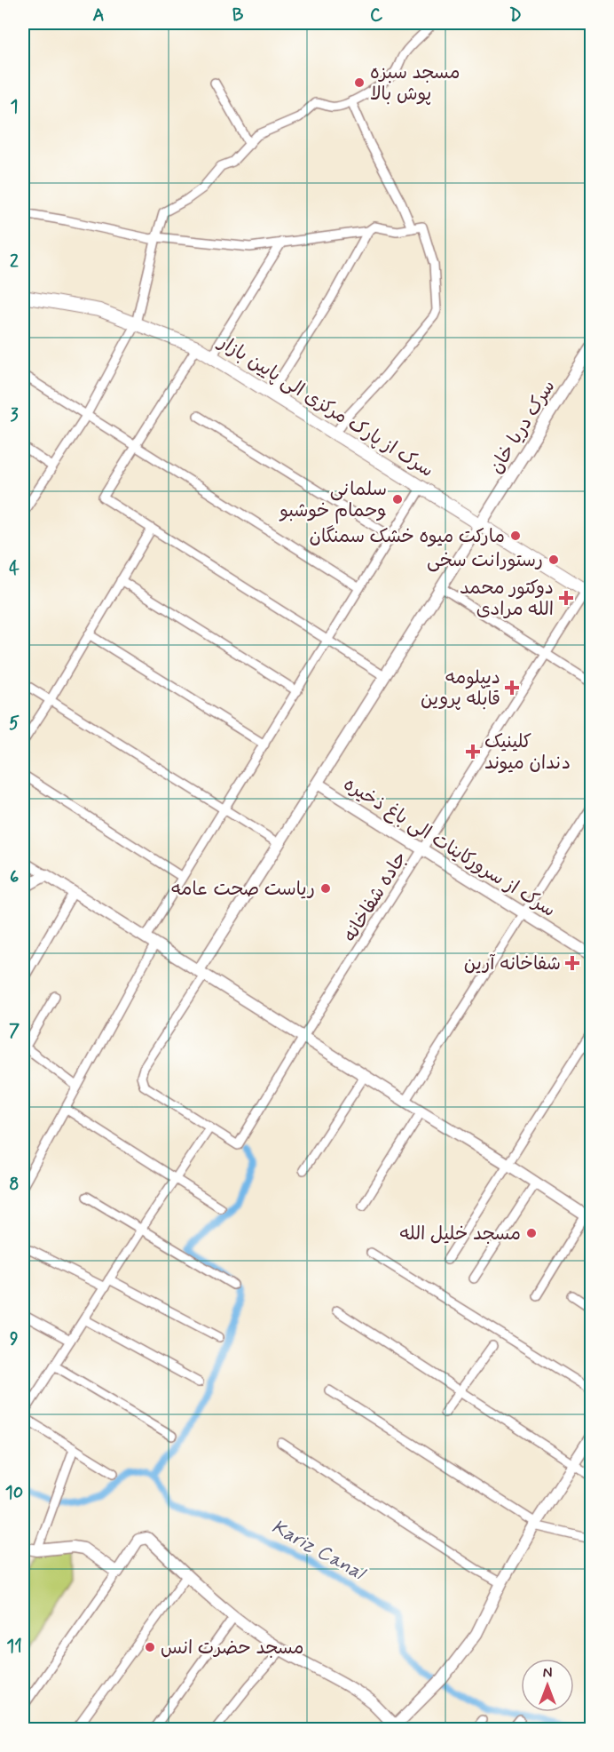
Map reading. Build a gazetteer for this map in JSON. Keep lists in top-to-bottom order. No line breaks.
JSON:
{"streets":{"main road":["سرک از پارک مرکزی الی پایین بازار"],"street":["سرک دریا خان","سرک از سرورکاینات الی باغ ذخیره","جاده شفاخانه"]},"crossings":[["سرک از پارک مرکزی الی پایین بازار","سرک دریا خان"],["سرک از پارک مرکزی الی پایین بازار","جاده شفاخانه"],["سرک دریا خان","سرک از سرورکاینات الی باغ ذخیره"],["سرک از سرورکاینات الی باغ ذخیره","جاده شفاخانه"]],"water":["Kariz Canal"],"places":{"other":["مسجد سبزه پوش بالا","سلمانی وحمام خوشبو","مارکت میوه خشک سمنگان","رستورانت سخی","ریاست صحت عامه","مسجد خلیل الله","مسجد حضرت انس"],"health":["دوکتور محمد الله مرادی","دیپلومه قابله پروین","کلینیک دندان میوند","شفاخانه آرین"]},"north":"top","grid":{"columns":["A","B","C","D"],"rows":["1","2","3","4","5","6","7","8","9","10","11"]}}
